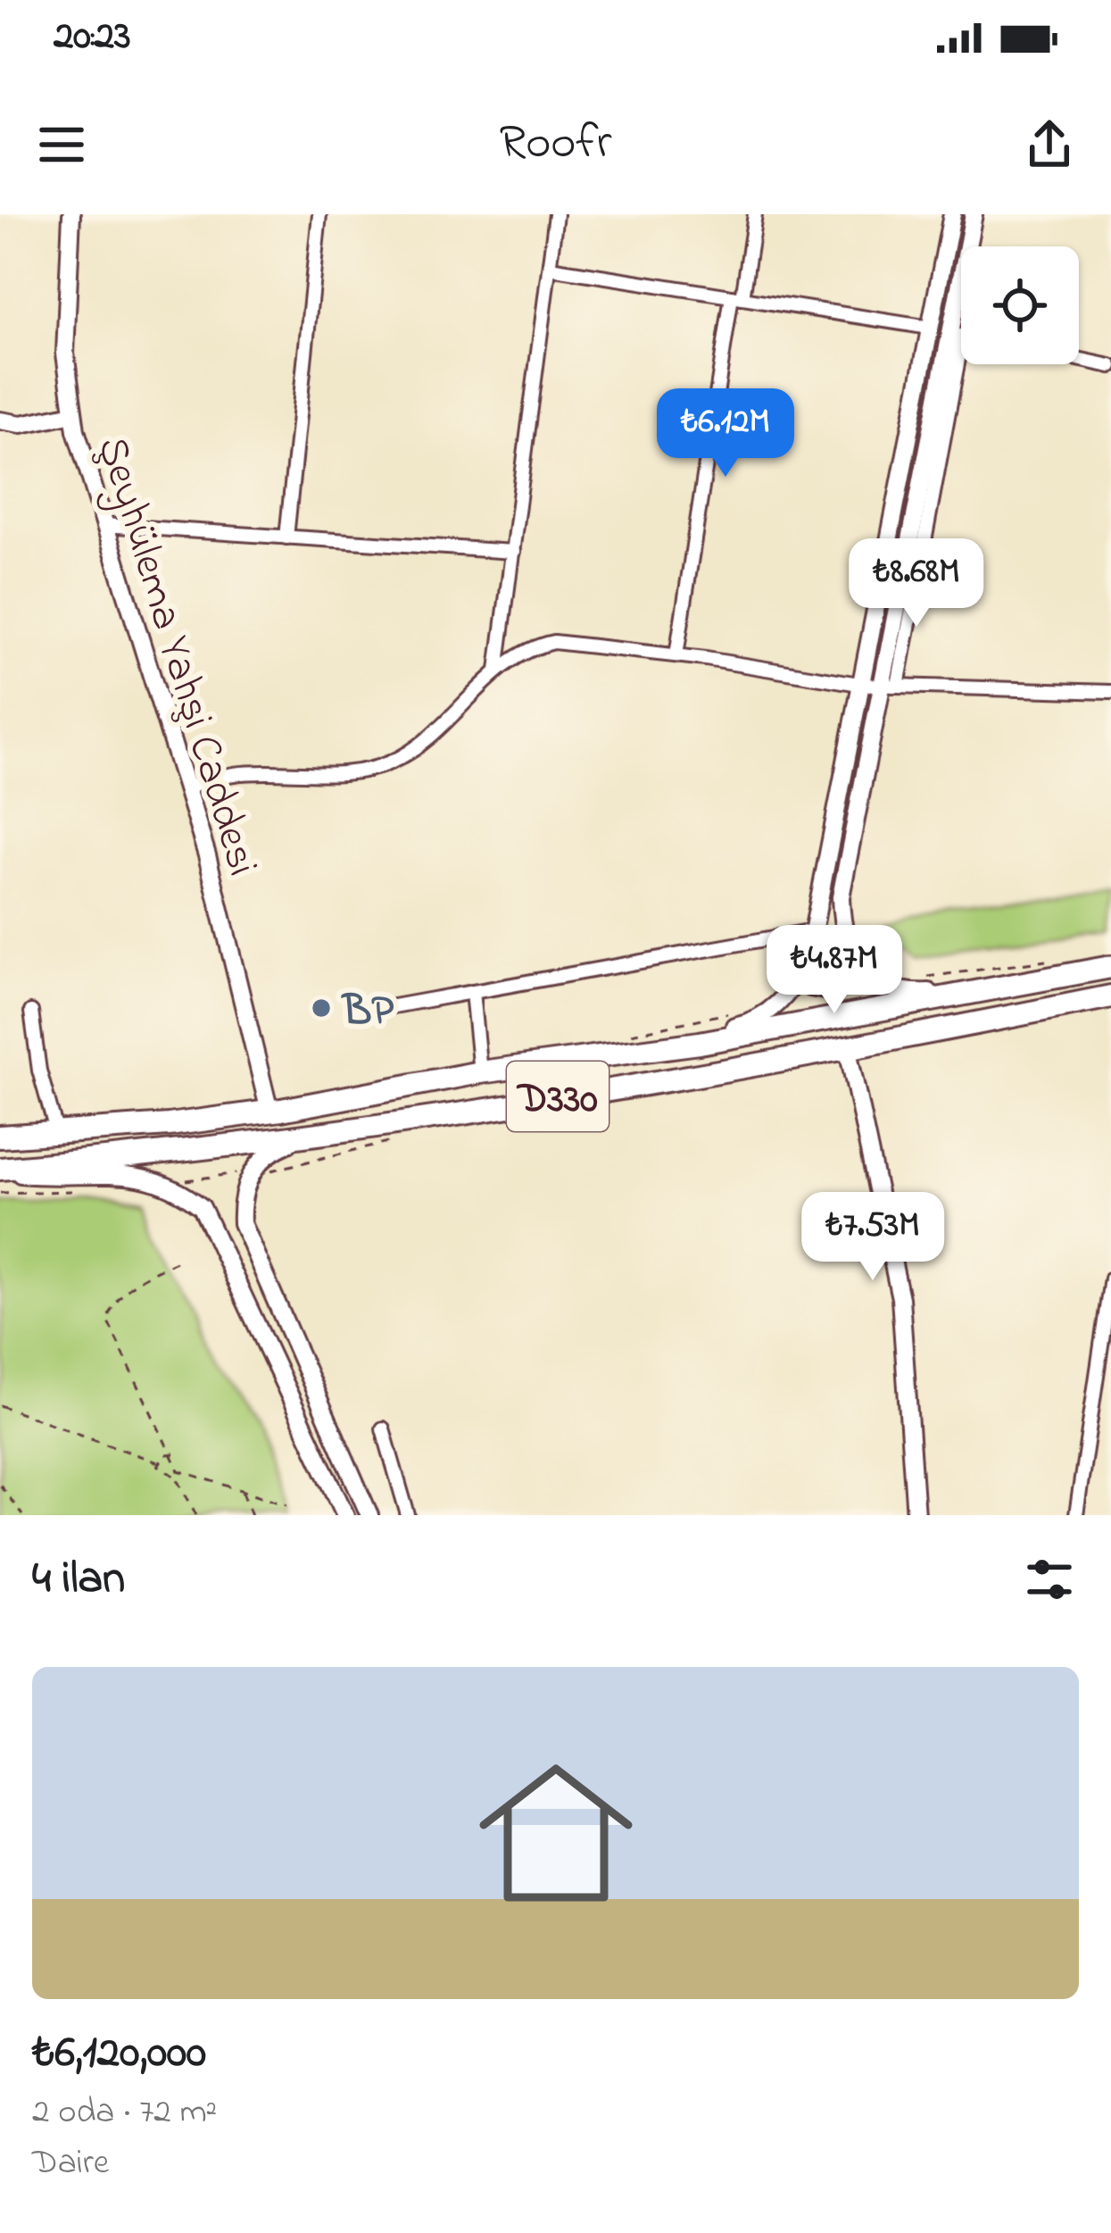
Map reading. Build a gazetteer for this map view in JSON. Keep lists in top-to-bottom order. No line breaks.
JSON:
{"streets":{"highway":["D330"],"street":["Şeyhülema Yahşi Caddesi"]},"crossings":[["Şeyhülema Yahşi Caddesi","D330"]],"places":["BP"],"page":{"status":"20:23","header":"Roofr","price":["₺6.12M","₺8.68M","₺4.87M","₺7.53M"],"heading":"4 ilan","list":[{"name":"₺6,120,000","note":"2 oda · 72 m² · Daire"}]}}
